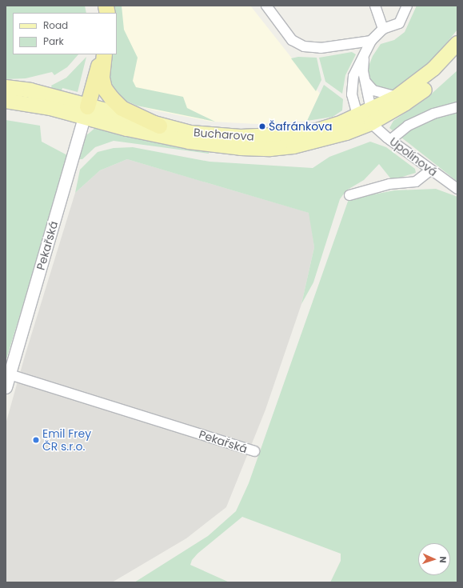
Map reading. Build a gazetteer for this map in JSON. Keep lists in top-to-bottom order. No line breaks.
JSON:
{"streets":{"main road":["Bucharova"],"street":["Upolínová","Pekařská"]},"crossings":[["Bucharova","Upolínová"],["Bucharova","Pekařská"]],"places":["Šafránkova","Emil Frey ČR s.r.o."],"legend":["Road","Park"],"north":"right"}
